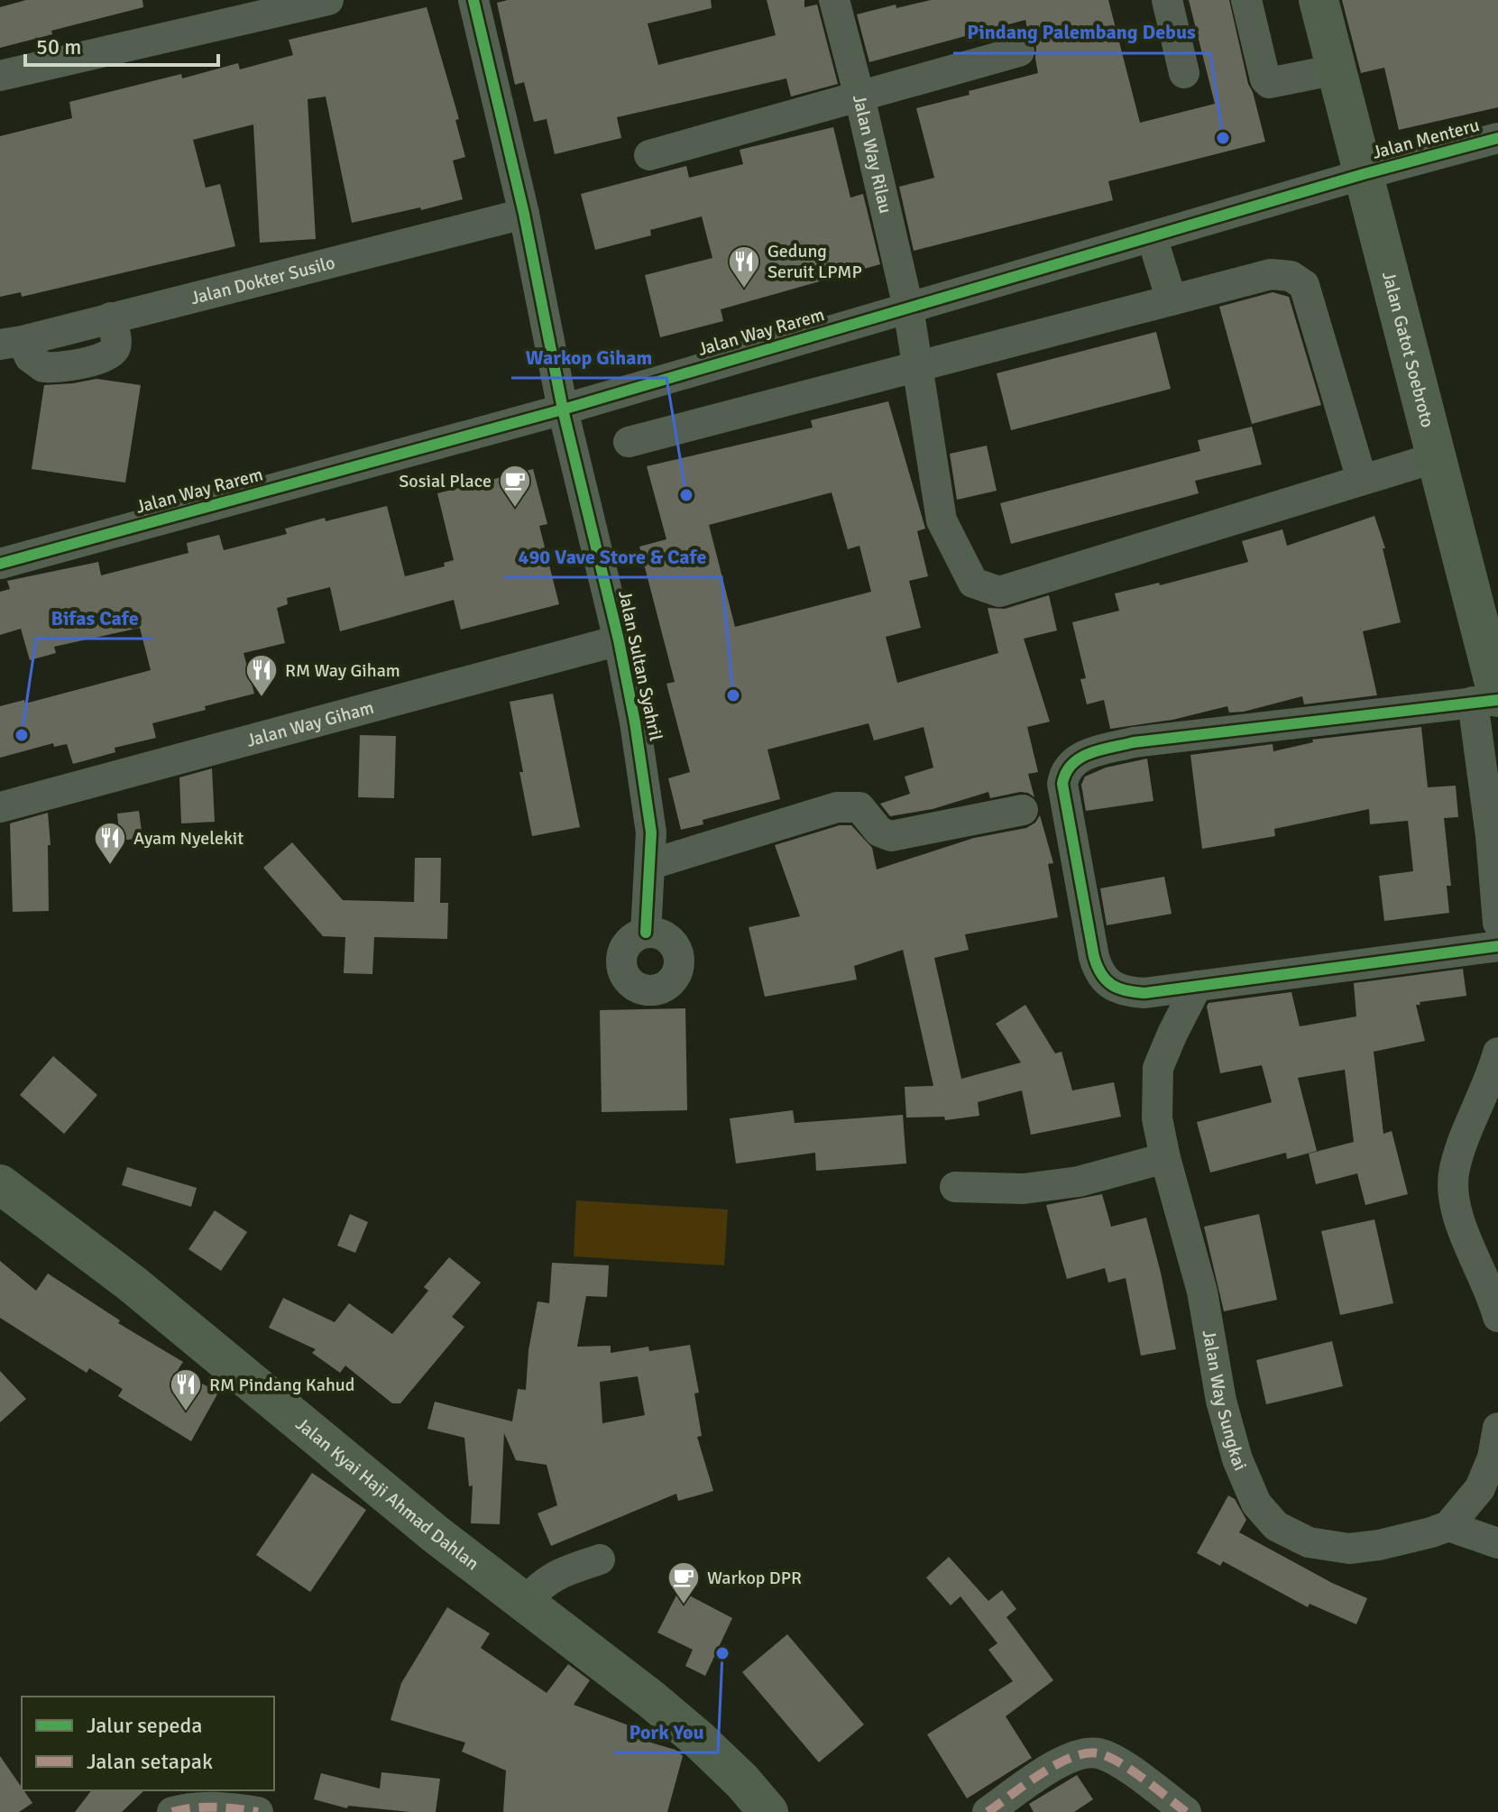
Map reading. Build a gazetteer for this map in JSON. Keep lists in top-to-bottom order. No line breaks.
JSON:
{"streets":{"main road":["Jalan Gatot Soebroto","Jalan Kyai Haji Ahmad Dahlan"],"street":["Jalan Menteru","Jalan Way Rilau","Jalan Dokter Susilo","Jalan Way Rarem","Jalan Sultan Syahril","Jalan Way Giham","Jalan Way Sungkai"]},"crossings":[["Jalan Menteru","Jalan Way Rarem"],["Jalan Menteru","Jalan Gatot Soebroto"],["Jalan Way Rilau","Jalan Way Rarem"],["Jalan Way Rilau","Jalan Gatot Soebroto"],["Jalan Dokter Susilo","Jalan Sultan Syahril"],["Jalan Way Rarem","Jalan Gatot Soebroto"],["Jalan Way Rarem","Jalan Sultan Syahril"],["Jalan Sultan Syahril","Jalan Way Giham"]],"places":{"other":["Pindang Palembang Debus","Warkop Giham","490 Vave Store & Cafe","Bifas Cafe","Pork You"],"restaurant":["Gedung Seruit LPMP","RM Way Giham","Ayam Nyelekit","RM Pindang Kahud"],"cafe":["Sosial Place","Warkop DPR"]},"legend":["Jalur sepeda","Jalan setapak"],"scale_bar":"50 m"}
